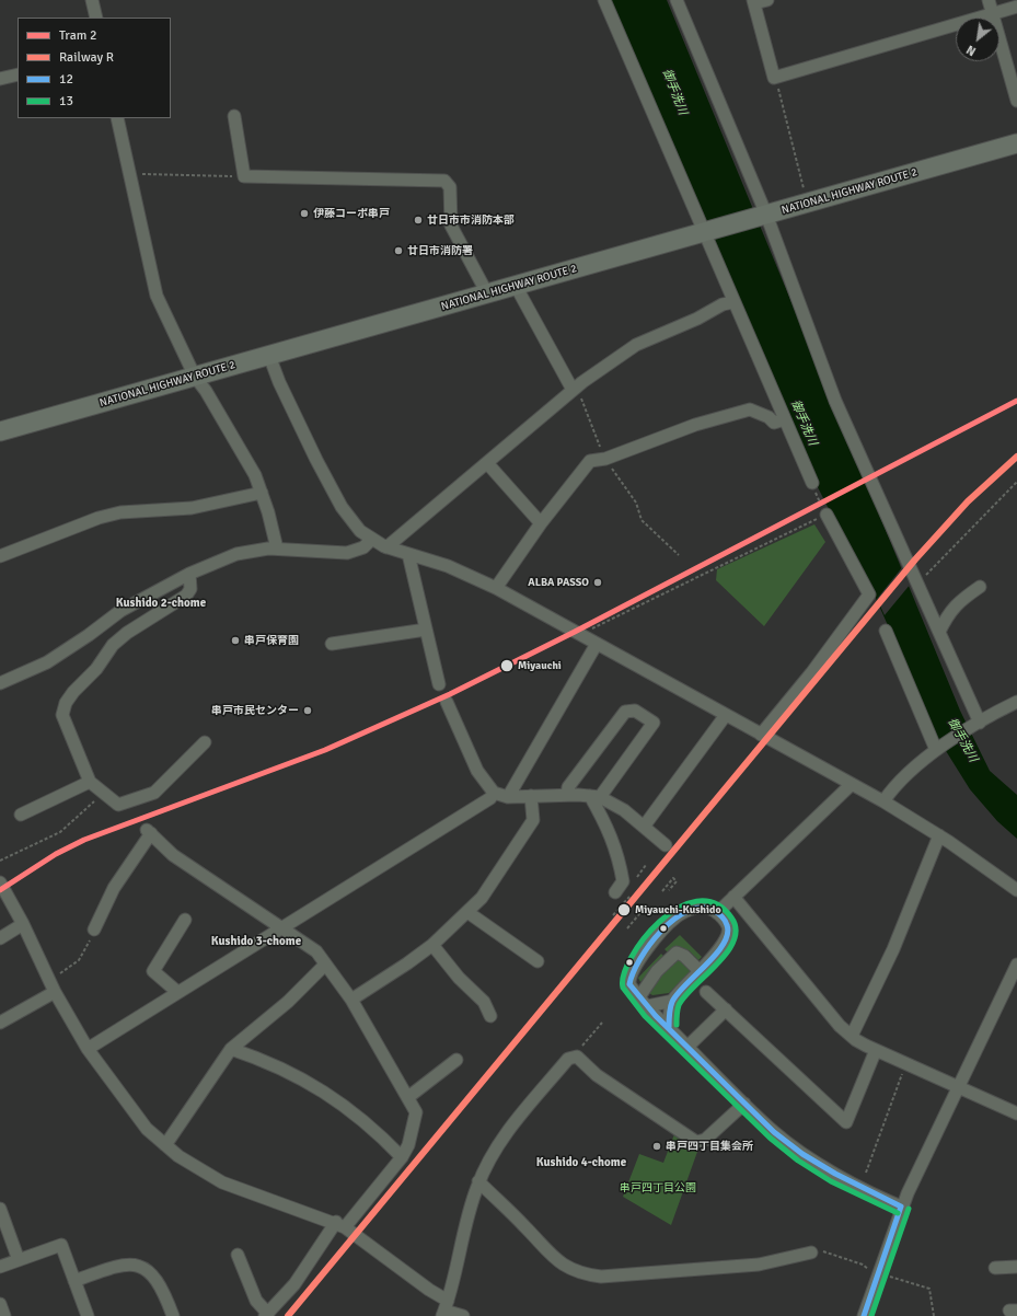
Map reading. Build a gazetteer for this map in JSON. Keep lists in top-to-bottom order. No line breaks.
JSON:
{"streets":{"highway":["NATIONAL HIGHWAY ROUTE 2"]},"districts":["Kushido 2-chome","Kushido 3-chome","Kushido 4-chome"],"water":["御手洗川"],"parks":["串戸四丁目公園"],"places":["伊藤コーポ串戸","廿日市市消防本部","廿日市消防署","ALBA PASSO","串戸保育園","Miyauchi","串戸市民センター","Miyauchi-Kushido","串戸四丁目集会所"],"lines":["tram line 2","rail line R","transit line 13","transit line 12"],"legend":["Tram 2","Railway R","12","13"],"north":"bottom left"}
